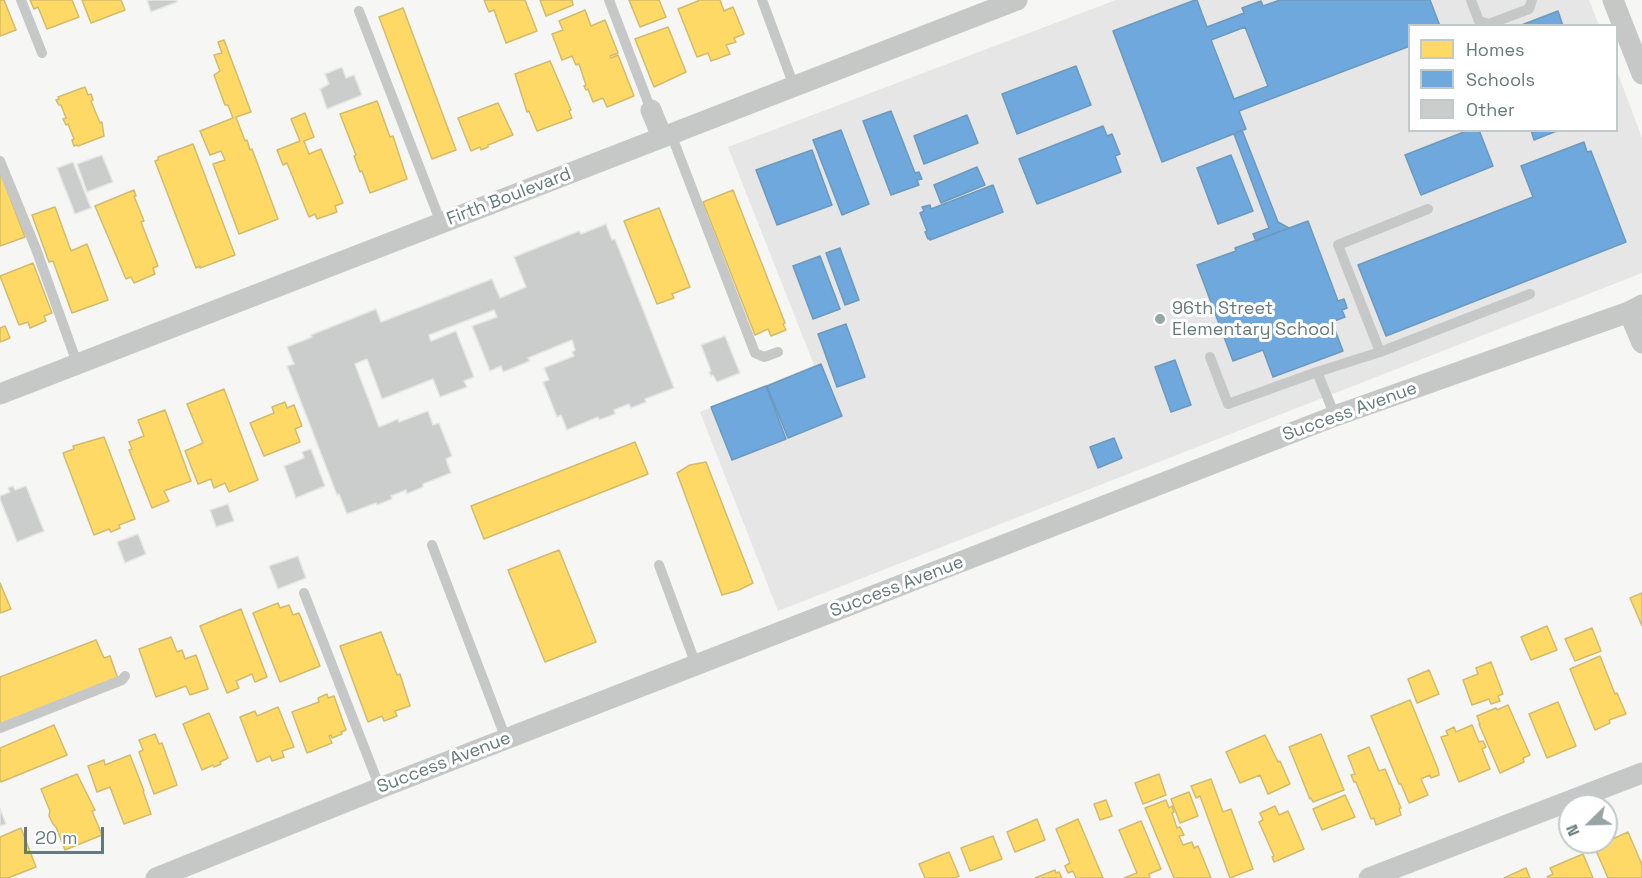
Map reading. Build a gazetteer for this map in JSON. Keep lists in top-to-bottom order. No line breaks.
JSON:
{"streets":{"street":["Firth Boulevard","Success Avenue"]},"places":["96th Street Elementary School"],"legend":["Homes","Schools","Other"],"scale_bar":"20 m","north":"bottom left"}
